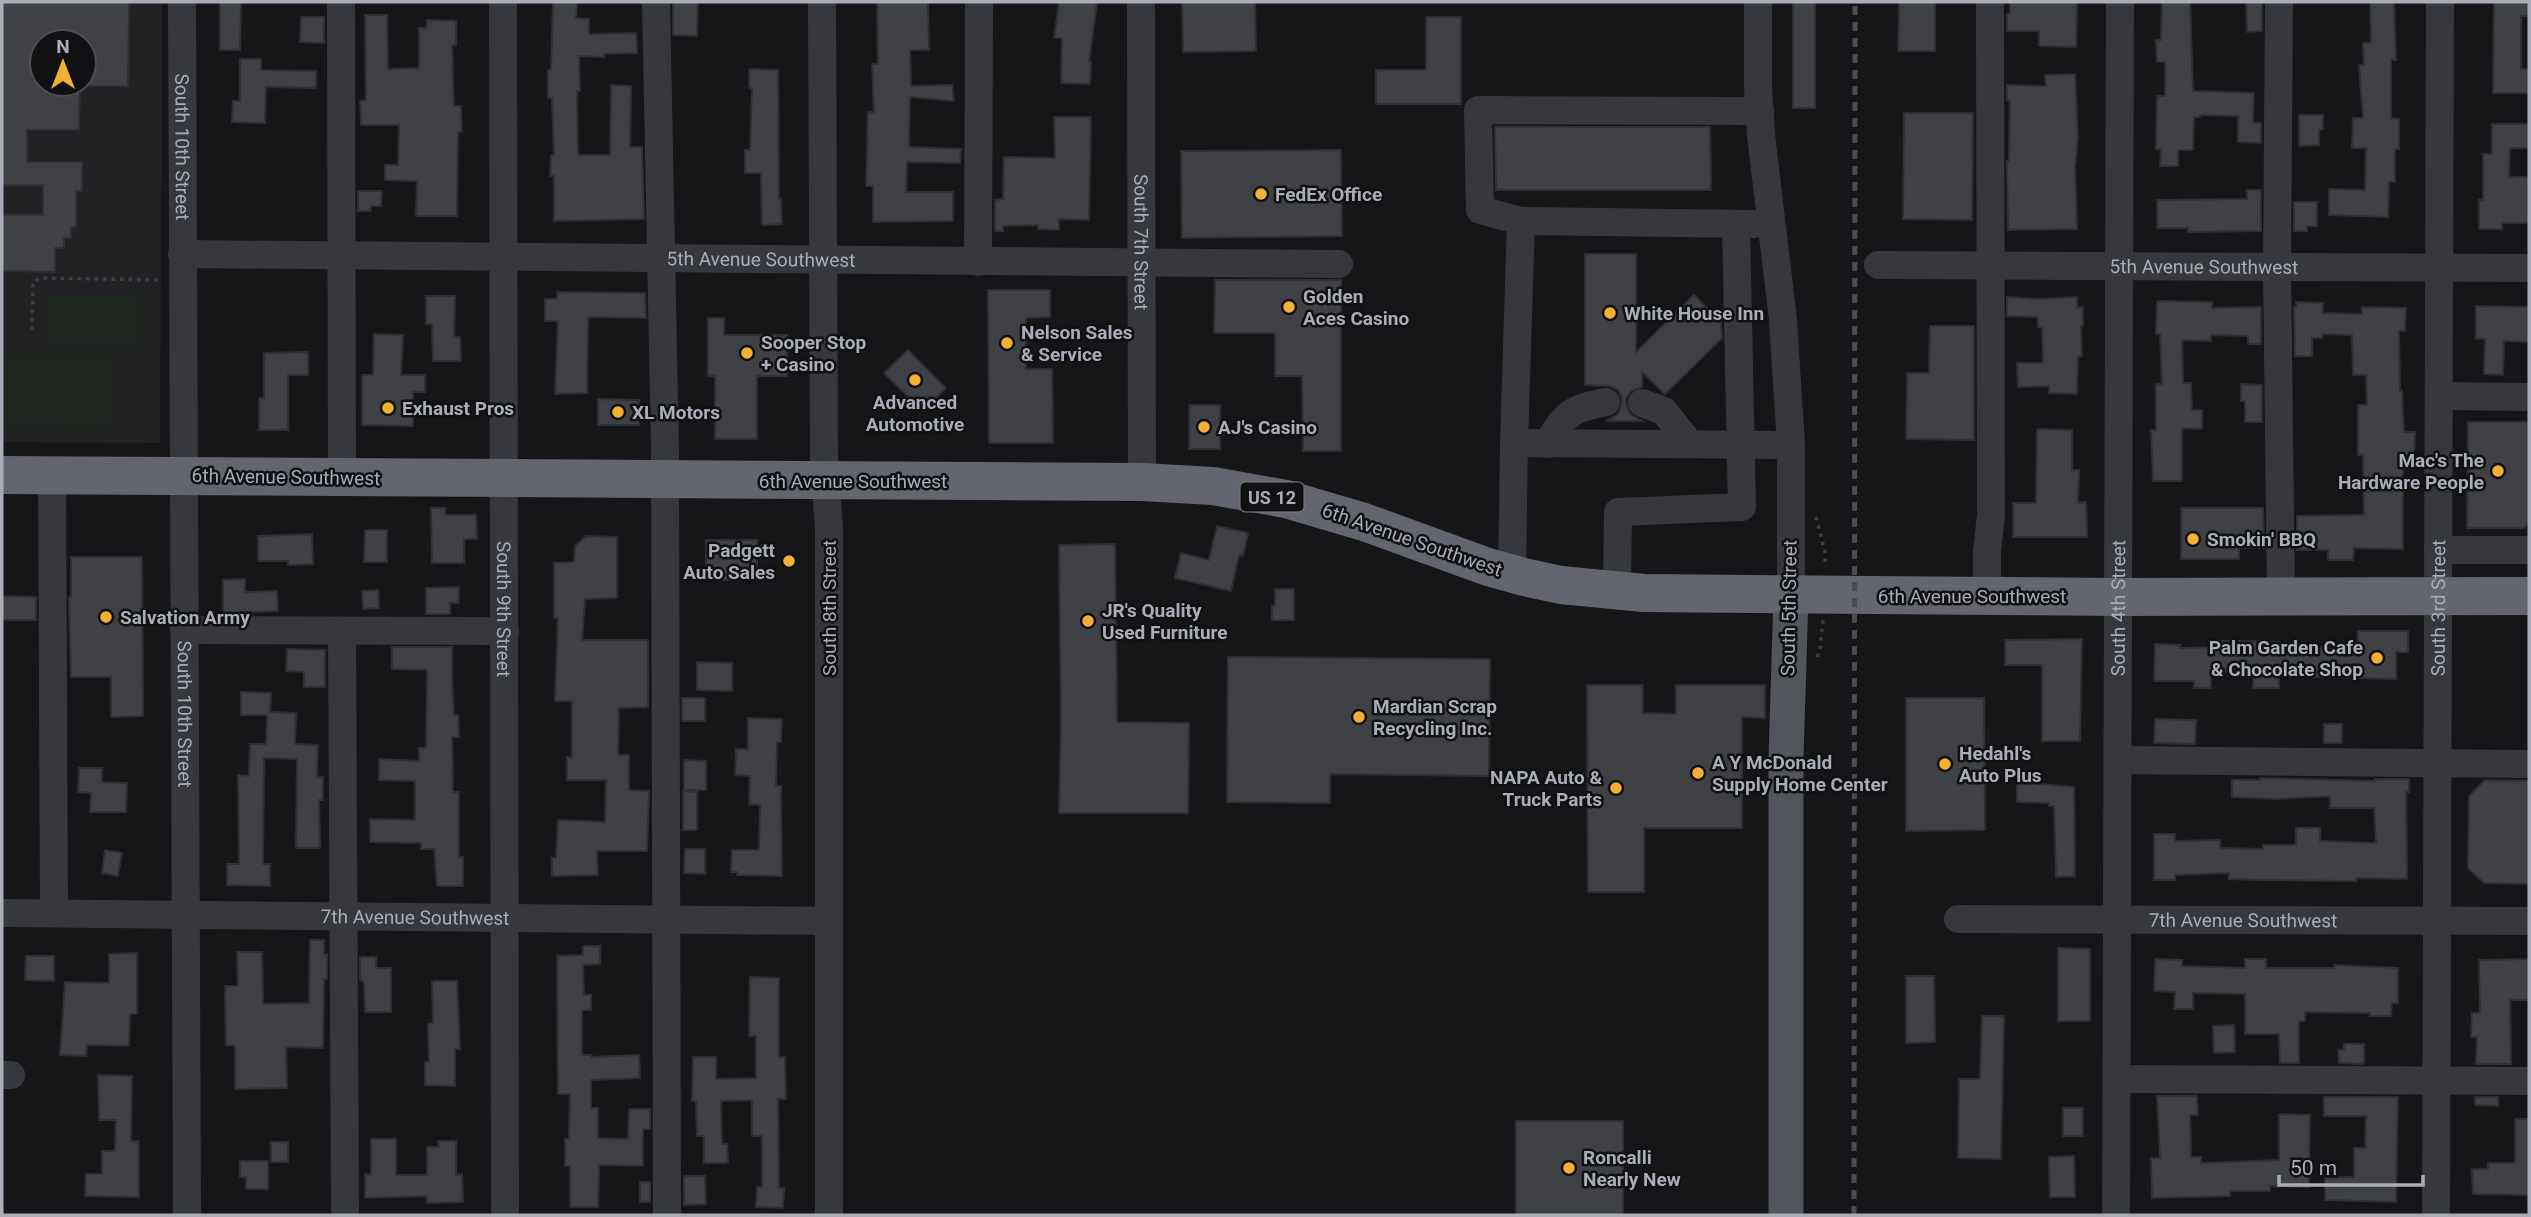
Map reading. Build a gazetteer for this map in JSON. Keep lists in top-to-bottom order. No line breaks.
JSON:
{"streets":{"highway":["6th Avenue Southwest","US 12"],"main road":["South 5th Street"],"street":["South 10th Street","South 7th Street","5th Avenue Southwest","South 9th Street","South 8th Street","South 4th Street","South 3rd Street","7th Avenue Southwest"]},"crossings":[["South 10th Street","5th Avenue Southwest"],["South 10th Street","6th Avenue Southwest"],["South 10th Street","7th Avenue Southwest"],["South 7th Street","5th Avenue Southwest"],["South 7th Street","6th Avenue Southwest"],["5th Avenue Southwest","South 9th Street"],["5th Avenue Southwest","South 8th Street"],["5th Avenue Southwest","South 4th Street"],["5th Avenue Southwest","South 3rd Street"],["6th Avenue Southwest","South 9th Street"],["6th Avenue Southwest","South 8th Street"],["6th Avenue Southwest","South 5th Street"],["6th Avenue Southwest","South 4th Street"],["6th Avenue Southwest","South 3rd Street"],["South 9th Street","7th Avenue Southwest"],["South 8th Street","7th Avenue Southwest"],["South 4th Street","7th Avenue Southwest"],["South 3rd Street","7th Avenue Southwest"]],"places":["FedEx Office","Golden Aces Casino","White House Inn","Nelson Sales & Service","Sooper Stop + Casino","Advanced Automotive","Exhaust Pros","XL Motors","AJ's Casino","Mac's The Hardware People","Smokin' BBQ","Padgett Auto Sales","Salvation Army","JR's Quality Used Furniture","Palm Garden Cafe & Chocolate Shop","Mardian Scrap Recycling Inc.","Hedahl's Auto Plus","A Y McDonald Supply Home Center","NAPA Auto & Truck Parts","Roncalli Nearly New"],"scale_bar":"50 m","north":"top"}
